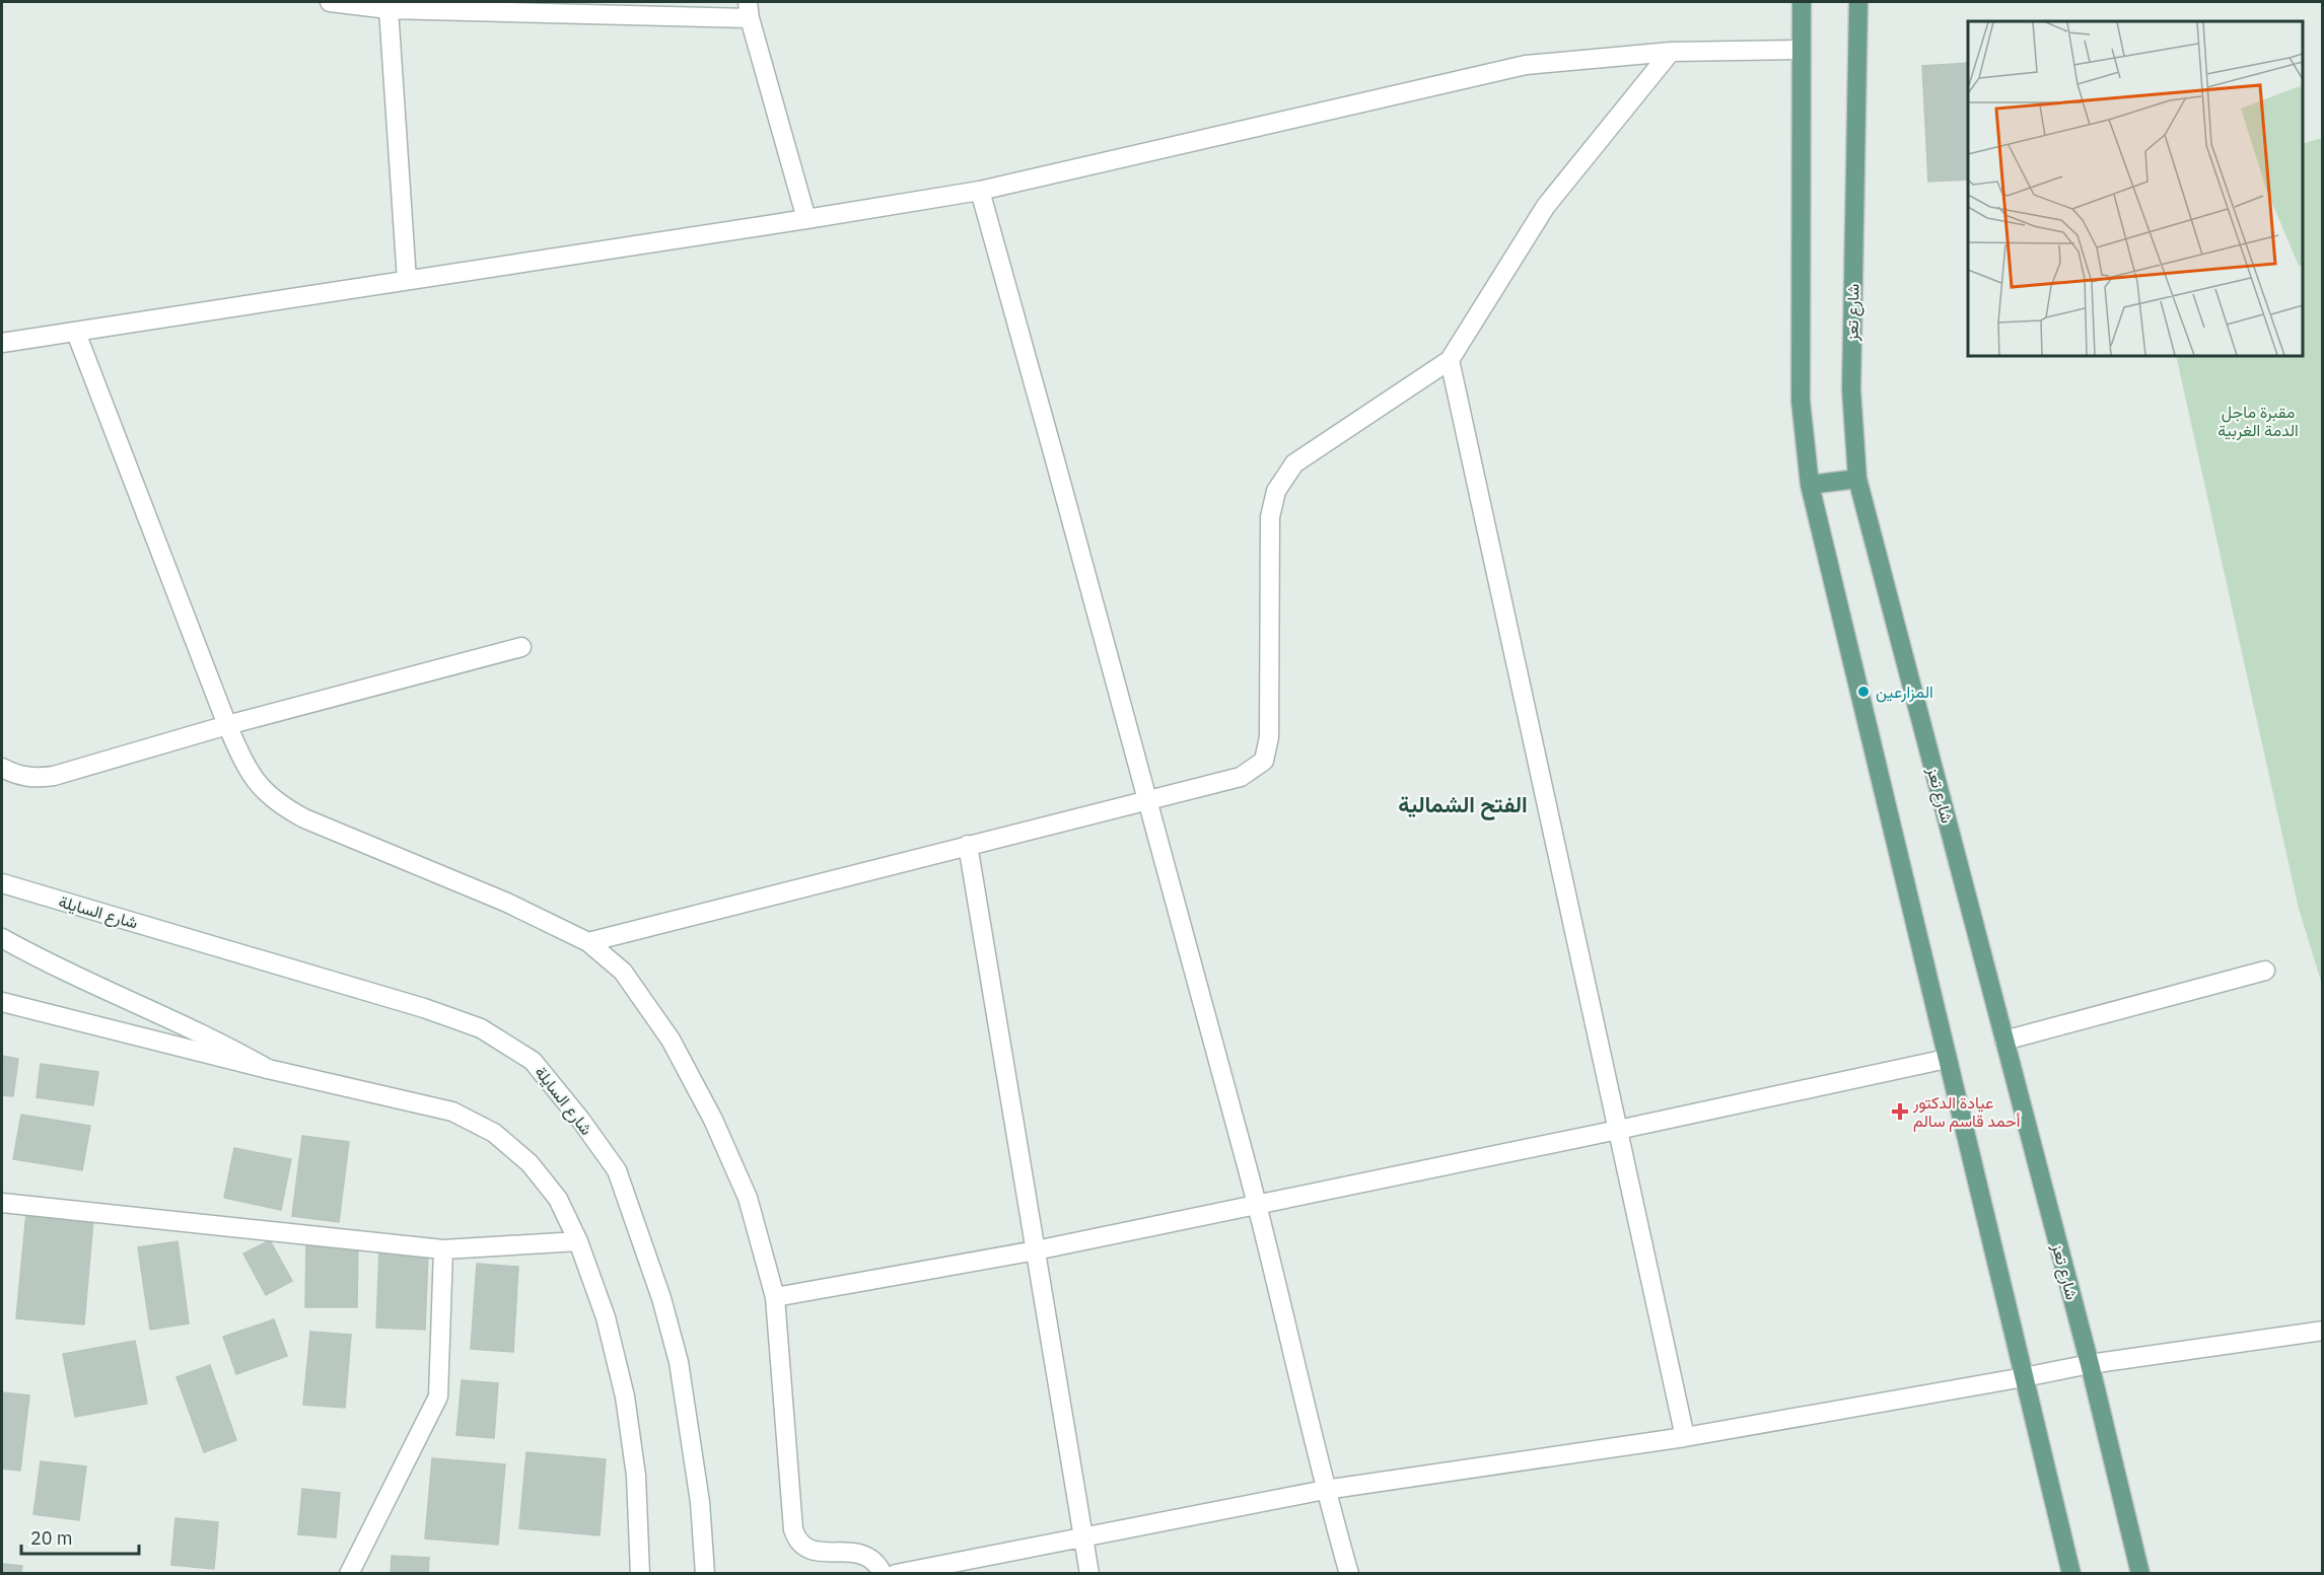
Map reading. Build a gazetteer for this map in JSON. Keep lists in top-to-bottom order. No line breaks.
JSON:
{"streets":{"main road":["شارع تعز"],"street":["شارع السايلة"]},"districts":["الفتح الشمالية"],"parks":["مقبرة ماجل الدمة الغربية"],"places":{"other":["المزارعين"],"health":["عيادة الدكتور أحمد قاسم سالم"]},"scale_bar":"20 m"}
